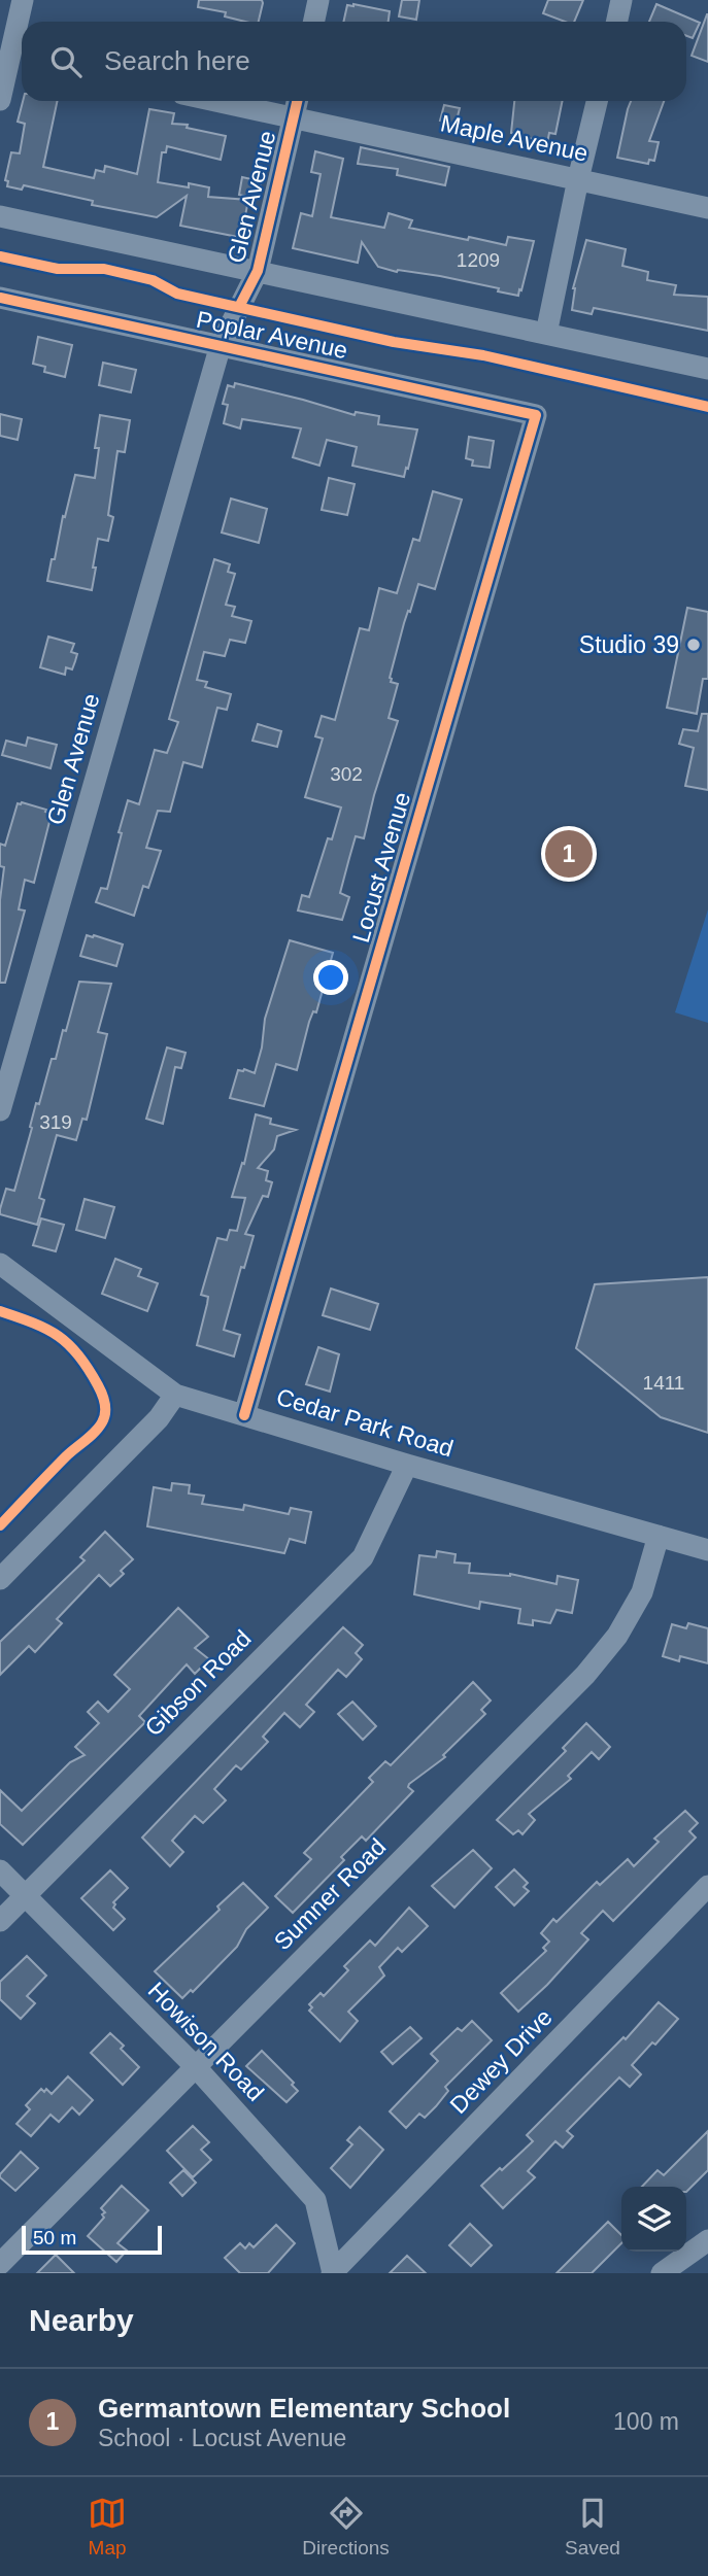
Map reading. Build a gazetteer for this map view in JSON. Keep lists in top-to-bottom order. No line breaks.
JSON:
{"streets":{"street":["Maple Avenue","Glen Avenue","Poplar Avenue","Locust Avenue","Cedar Park Road","Gibson Road","Sumner Road","Howison Road","Dewey Drive"]},"crossings":[["Maple Avenue","Glen Avenue"],["Glen Avenue","Poplar Avenue"],["Poplar Avenue","Locust Avenue"],["Locust Avenue","Cedar Park Road"],["Cedar Park Road","Gibson Road"],["Cedar Park Road","Sumner Road"],["Gibson Road","Howison Road"],["Sumner Road","Howison Road"],["Howison Road","Dewey Drive"]],"places":["Studio 39"],"house_numbers":["1209","302","319","1411"],"scale_bar":"50 m","page":{"search":"Search here","pins":"1","scale":"50 m","heading":"Nearby","list":[{"mark":"1","name":"Germantown Elementary School","note":"School · Locust Avenue","value":"100 m"}],"nav":["Map","Directions","Saved"]}}
